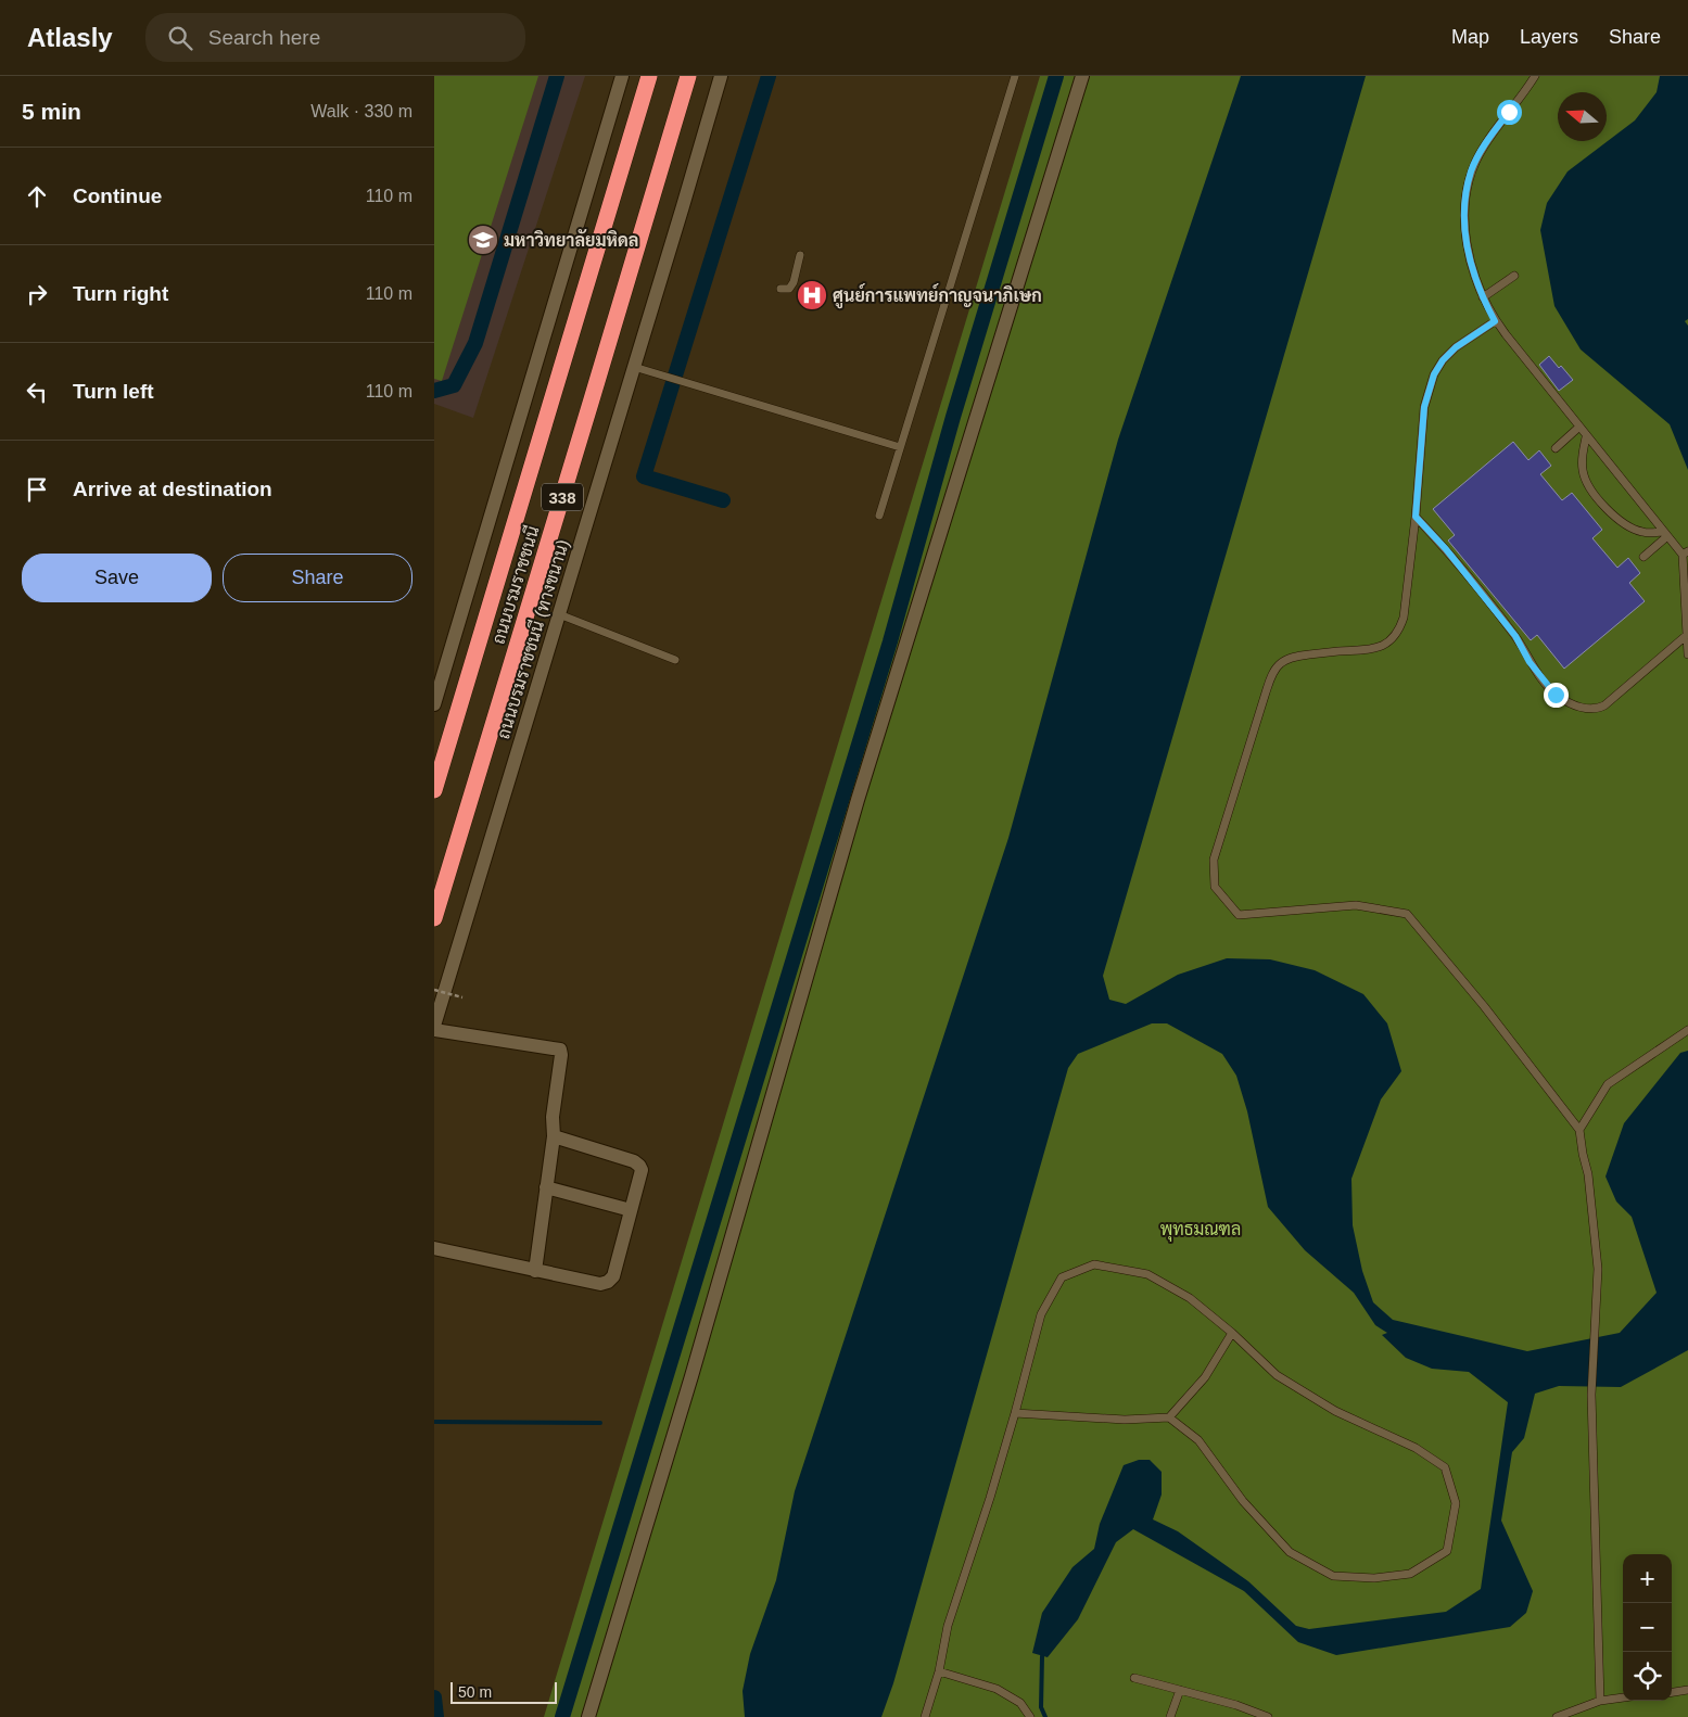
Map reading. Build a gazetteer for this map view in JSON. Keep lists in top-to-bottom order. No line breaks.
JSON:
{"streets":{"highway":["338","ถนนบรมราชชนนี"],"street":["ถนนบรมราชชนนี (ทางขนาน)"]},"parks":["พุทธมณฑล"],"places":{"school or university":["มหาวิทยาลัยมหิดล"],"hospital":["ศูนย์การแพทย์กาญจนาภิเษก"]},"scale_bar":"50 m","north":"left","page":{"header":"Atlasly","search":"Search here","nav":["Map","Layers","Share"],"heading":["5 min","Walk · 330 m"],"list":[["Continue","110 m"],["Turn right","110 m"],["Turn left","110 m"],"Arrive at destination"],"buttons":["Save","Share"],"map_buttons":["+","−"],"scale":"50 m"}}
